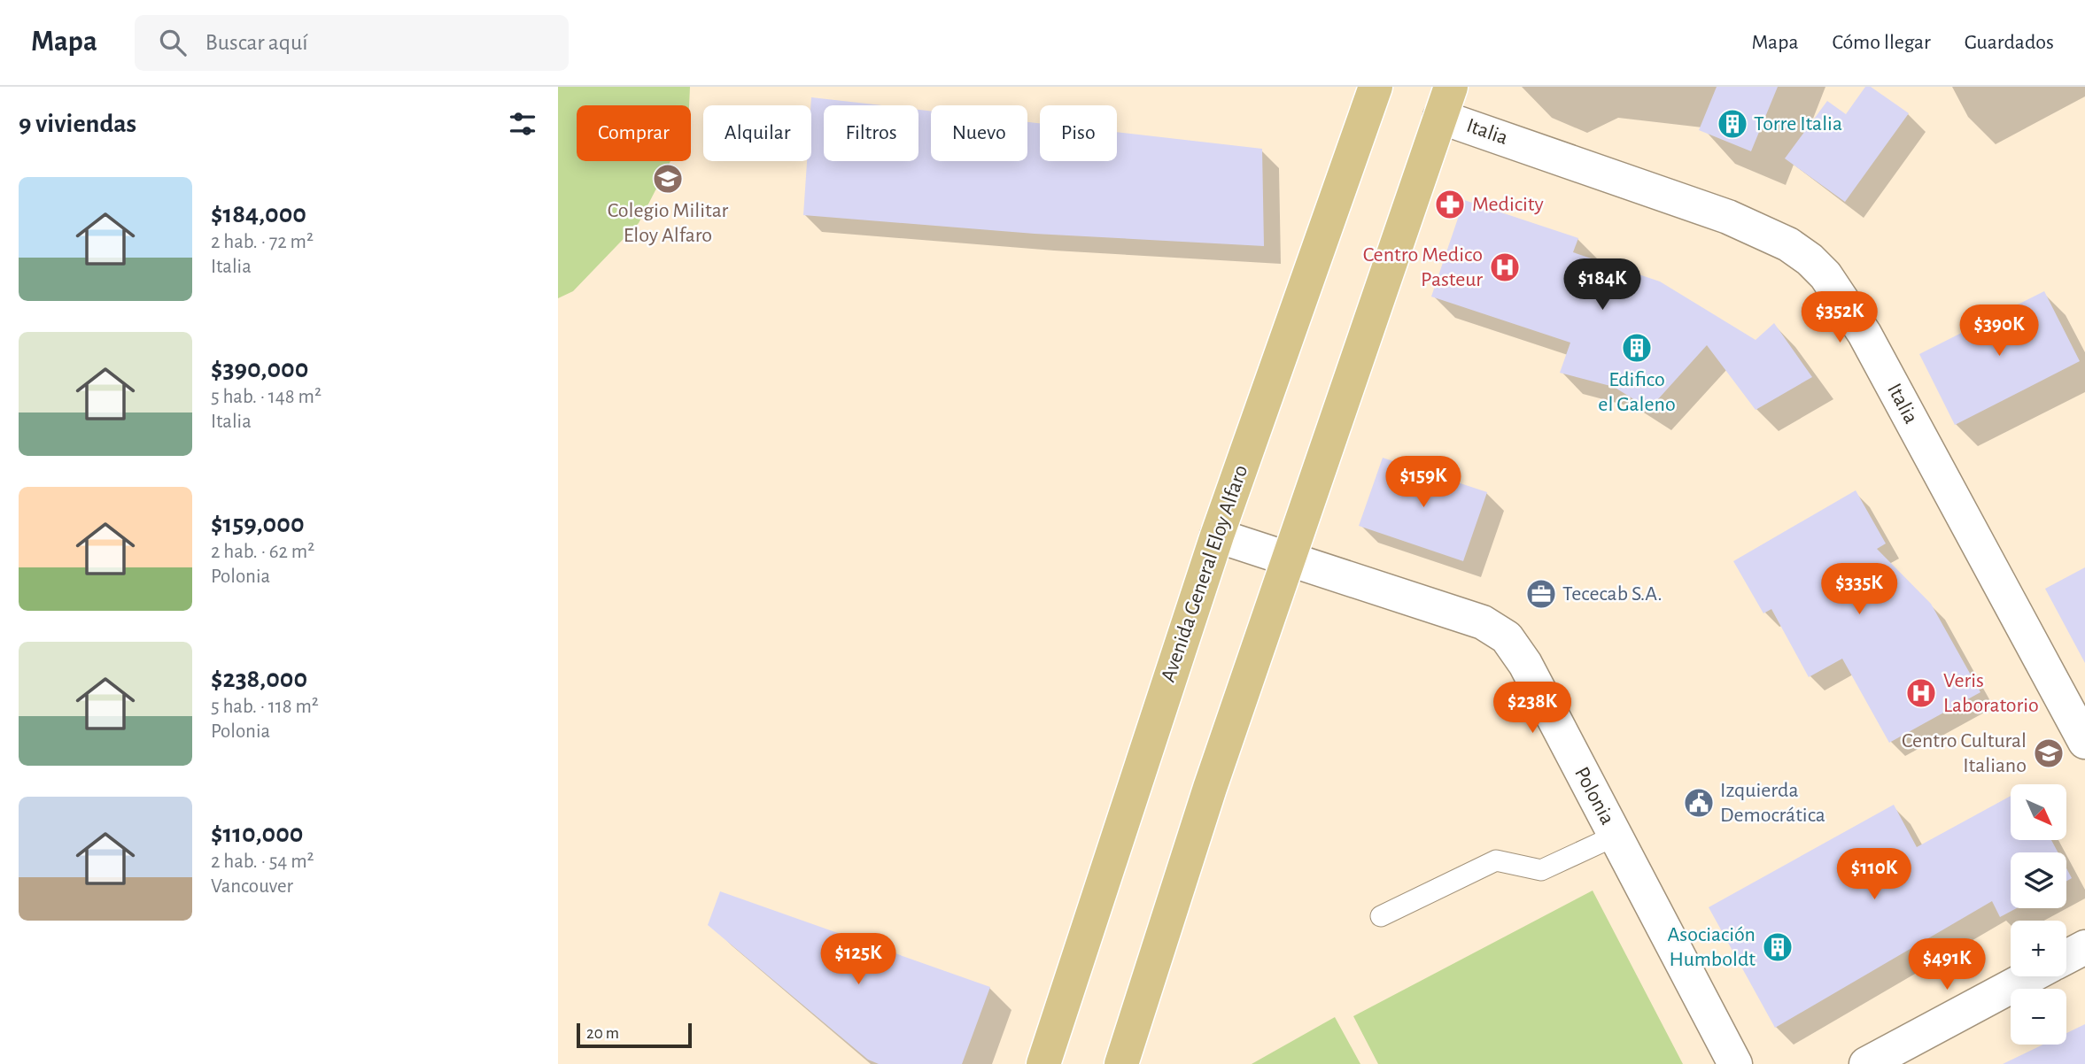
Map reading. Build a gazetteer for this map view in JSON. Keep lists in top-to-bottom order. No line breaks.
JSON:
{"streets":{"main road":["Avenida General Eloy Alfaro"],"street":["Italia","Polonia"]},"crossings":[["Avenida General Eloy Alfaro","Polonia"]],"places":{"building":["Torre Italia","Edifico el Galeno","Asociación Humboldt"],"school or university":["Colegio Militar Eloy Alfaro","Centro Cultural Italiano"],"pharmacy":["Medicity"],"hospital":["Centro Medico Pasteur","Veris Laboratorio"],"office":["Tececab S.A."],"public building":["Izquierda Democrática"]},"scale_bar":"20 m","north":"bottom right","page":{"header":"Mapa","search":"Buscar aquí","nav":["Mapa","Cómo llegar","Guardados"],"heading":"9 viviendas","chip":["Comprar","Alquilar","Filtros","Nuevo","Piso"],"list":[{"name":"$184,000","note":"2 hab. · 72 m² · Italia"},{"name":"$390,000","note":"5 hab. · 148 m² · Italia"},{"name":"$159,000","note":"2 hab. · 62 m² · Polonia"},{"name":"$238,000","note":"5 hab. · 118 m² · Polonia"},{"name":"$110,000","note":"2 hab. · 54 m² · Vancouver"}],"price":["$184K","$352K","$390K","$159K","$335K","$238K","$110K","$125K","$491K"],"map_buttons":["+","−"],"scale":"20 m"}}
